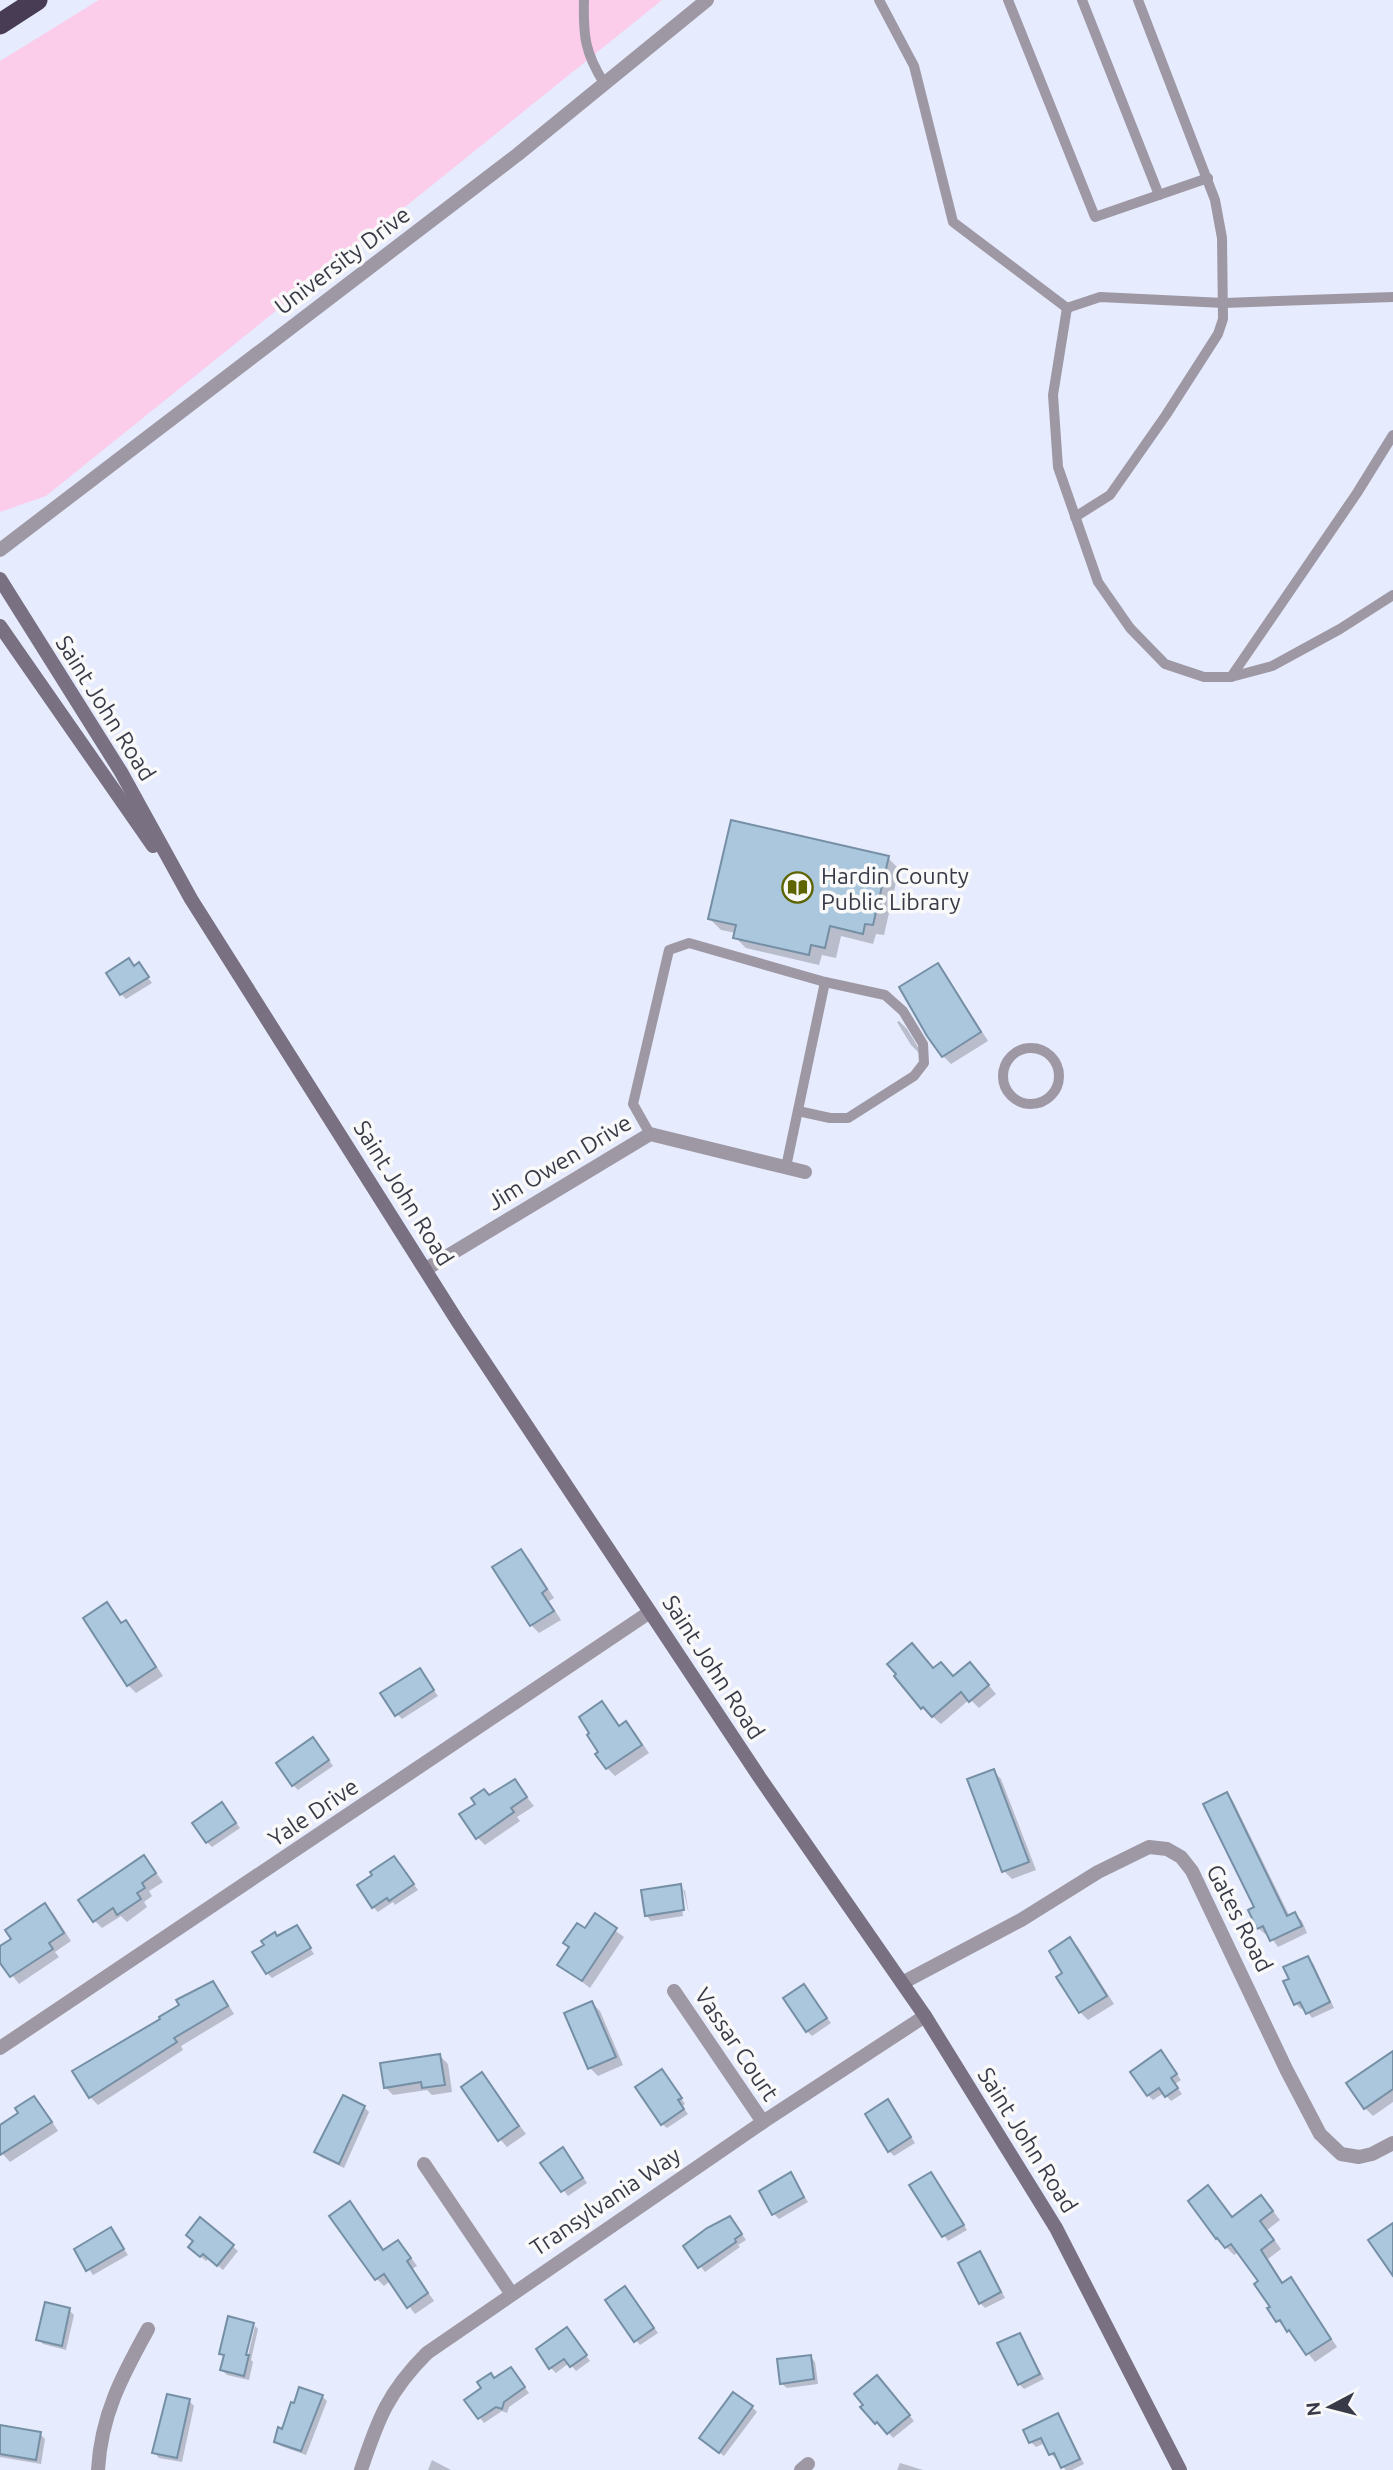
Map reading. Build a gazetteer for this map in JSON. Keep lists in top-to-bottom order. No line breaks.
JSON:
{"streets":{"street":["University Drive","Saint John Road","Jim Owen Drive","Yale Drive","Gates Road","Vassar Court","Transylvania Way"]},"crossings":[["Saint John Road","Jim Owen Drive"],["Saint John Road","Yale Drive"],["Saint John Road","Gates Road"],["Saint John Road","Transylvania Way"],["Vassar Court","Transylvania Way"]],"places":{"library":["Hardin County Public Library"]},"north":"left"}
